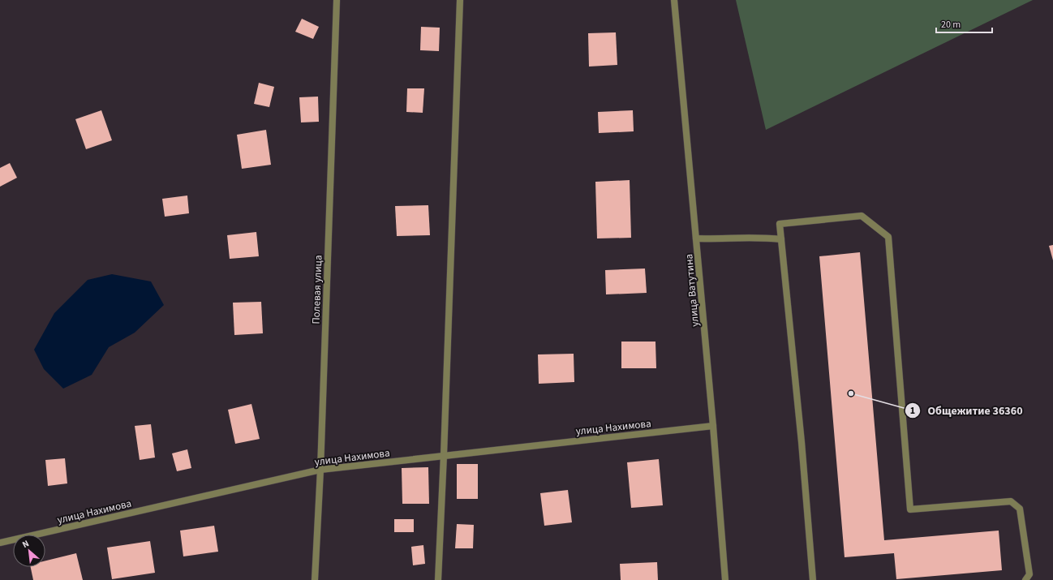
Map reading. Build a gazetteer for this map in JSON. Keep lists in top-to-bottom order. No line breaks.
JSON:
{"streets":{"street":["Полевая улица","улица Ватутина","улица Нахимова"]},"crossings":[["Полевая улица","улица Нахимова"],["улица Ватутина","улица Нахимова"]],"places":["Общежитие 36360"],"scale_bar":"20 m","north":"top left"}
